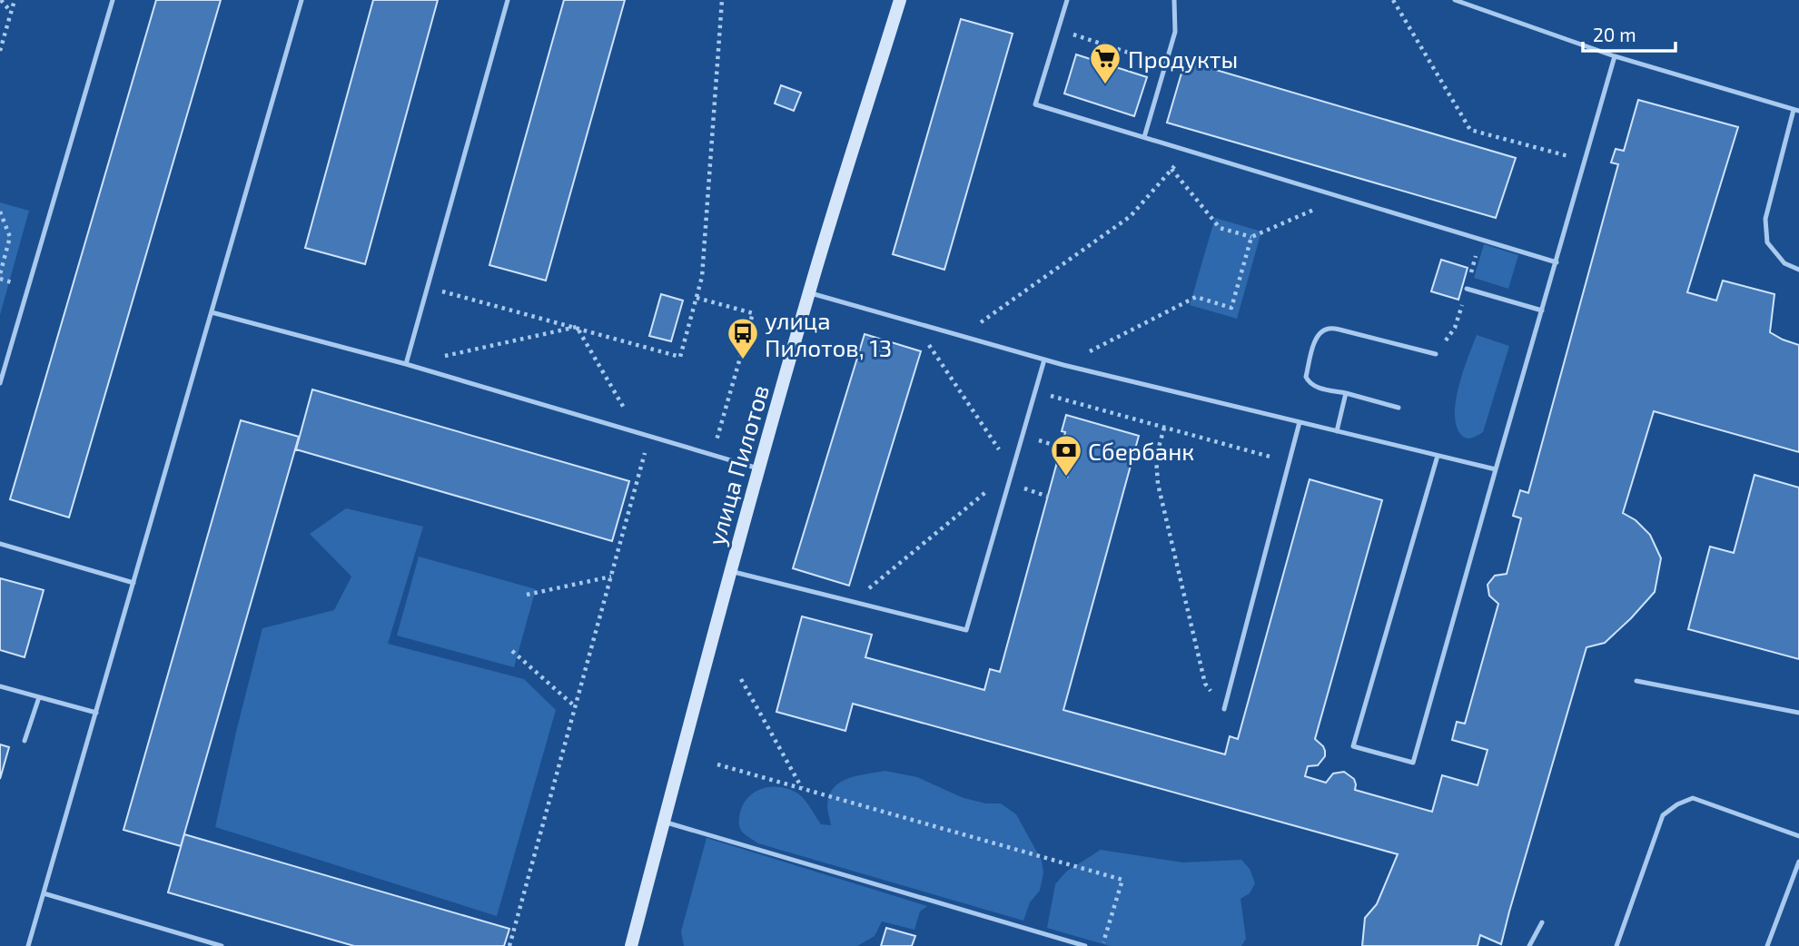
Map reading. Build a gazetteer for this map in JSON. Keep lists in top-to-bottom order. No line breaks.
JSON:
{"streets":{"street":["улица Пилотов"]},"places":{"supermarket":["Продукты"],"bus stop":["улица Пилотов, 13"],"bank":["Сбербанк"]},"scale_bar":"20 m"}
